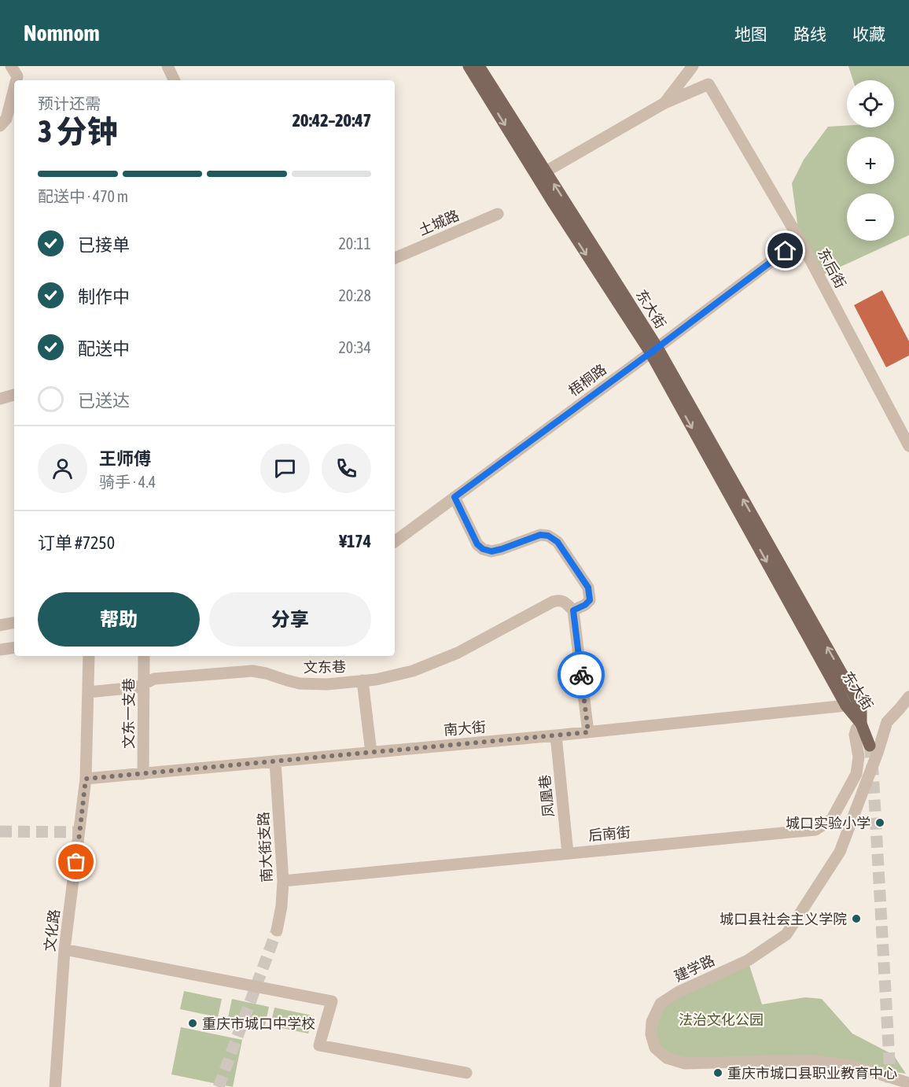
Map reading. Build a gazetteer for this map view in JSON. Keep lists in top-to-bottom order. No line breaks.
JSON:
{"streets":{"main road":["东大街"],"street":["土城路","东后街","梧桐路","文东巷","文东一支巷","南大街","凤凰巷","后南街","南大街支路","文化路","建学路"]},"crossings":[["东后街","梧桐路"],["东大街","梧桐路"],["东大街","南大街"],["东大街","后南街"],["文东巷","文东一支巷"],["文东巷","文化路"],["文东一支巷","南大街"],["南大街","凤凰巷"],["南大街","南大街支路"],["南大街","文化路"],["凤凰巷","后南街"],["后南街","南大街支路"]],"parks":["法治文化公园"],"places":["城口实验小学","城口县社会主义学院","重庆市城口中学校","重庆市城口县职业教育中心"],"page":{"header":"Nomnom","nav":["地图","路线","收藏"],"map_buttons":["+","−"],"heading":["3 分钟","预计还需","20:42–20:47"],"panel":["王师傅","骑手 · 4.4","订单 #7250","¥174"],"bar":"配送中 · 470 m","list":[["已接单","20:11"],["制作中","20:28"],["配送中","20:34"],"已送达"],"buttons":["帮助","分享"]}}
